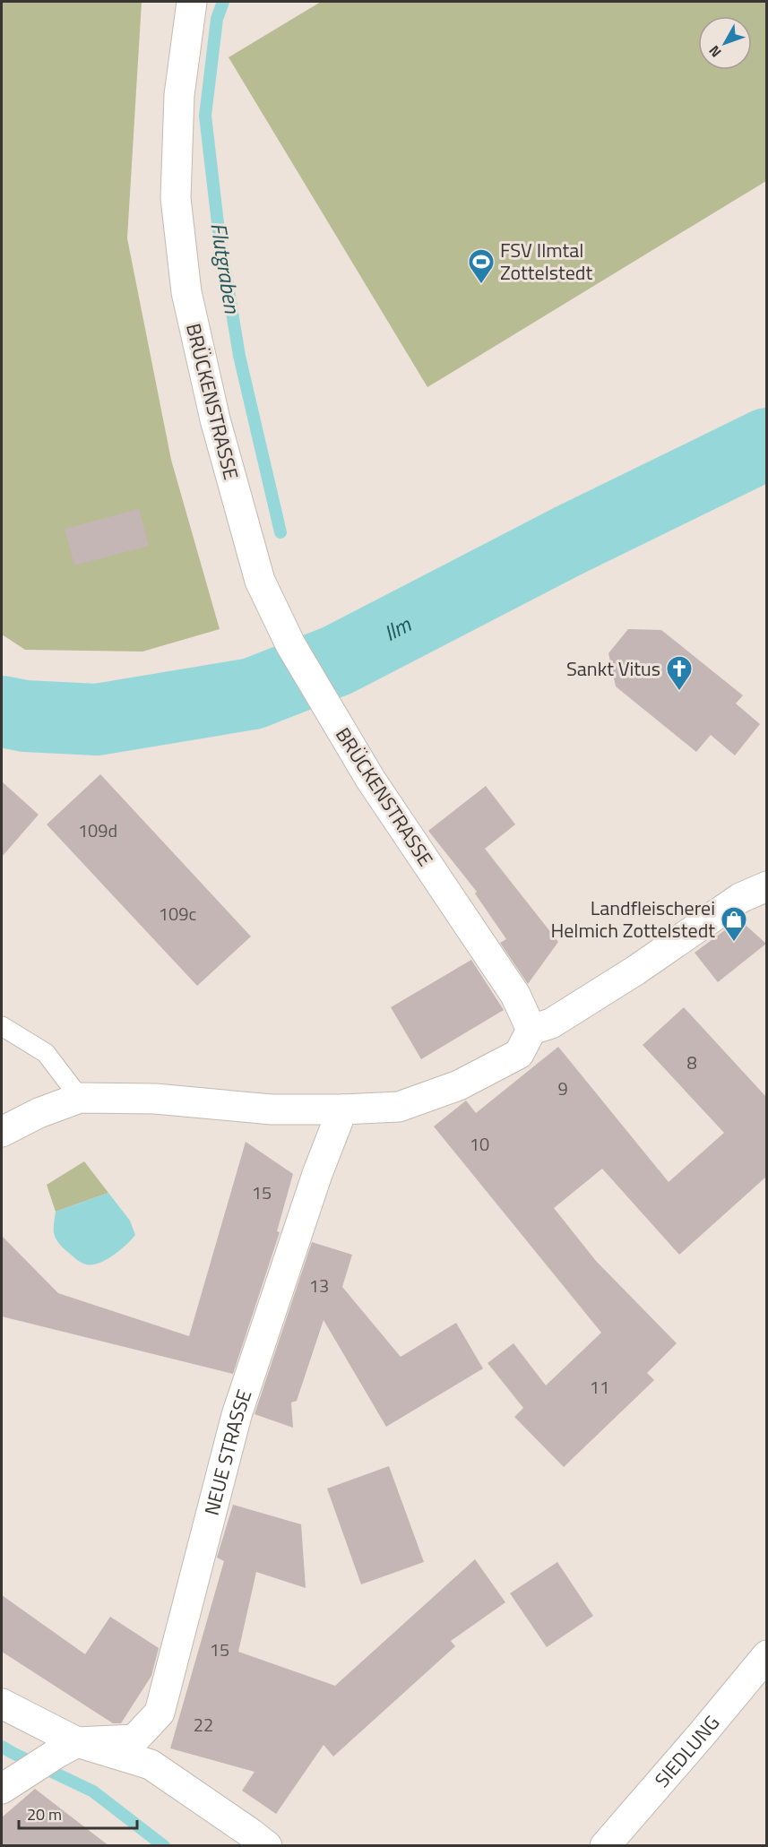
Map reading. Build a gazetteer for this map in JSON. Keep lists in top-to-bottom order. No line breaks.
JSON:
{"streets":{"street":["BRÜCKENSTRASSE","NEUE STRASSE","SIEDLUNG"]},"water":["Flutgraben","Ilm"],"places":{"sports":["FSV Ilmtal Zottelstedt"],"church":["Sankt Vitus"],"shop":["Landfleischerei Helmich Zottelstedt"]},"house_numbers":["109d","109c","8","9","10","15","13","11","15","22"],"scale_bar":"20 m","north":"bottom left"}
